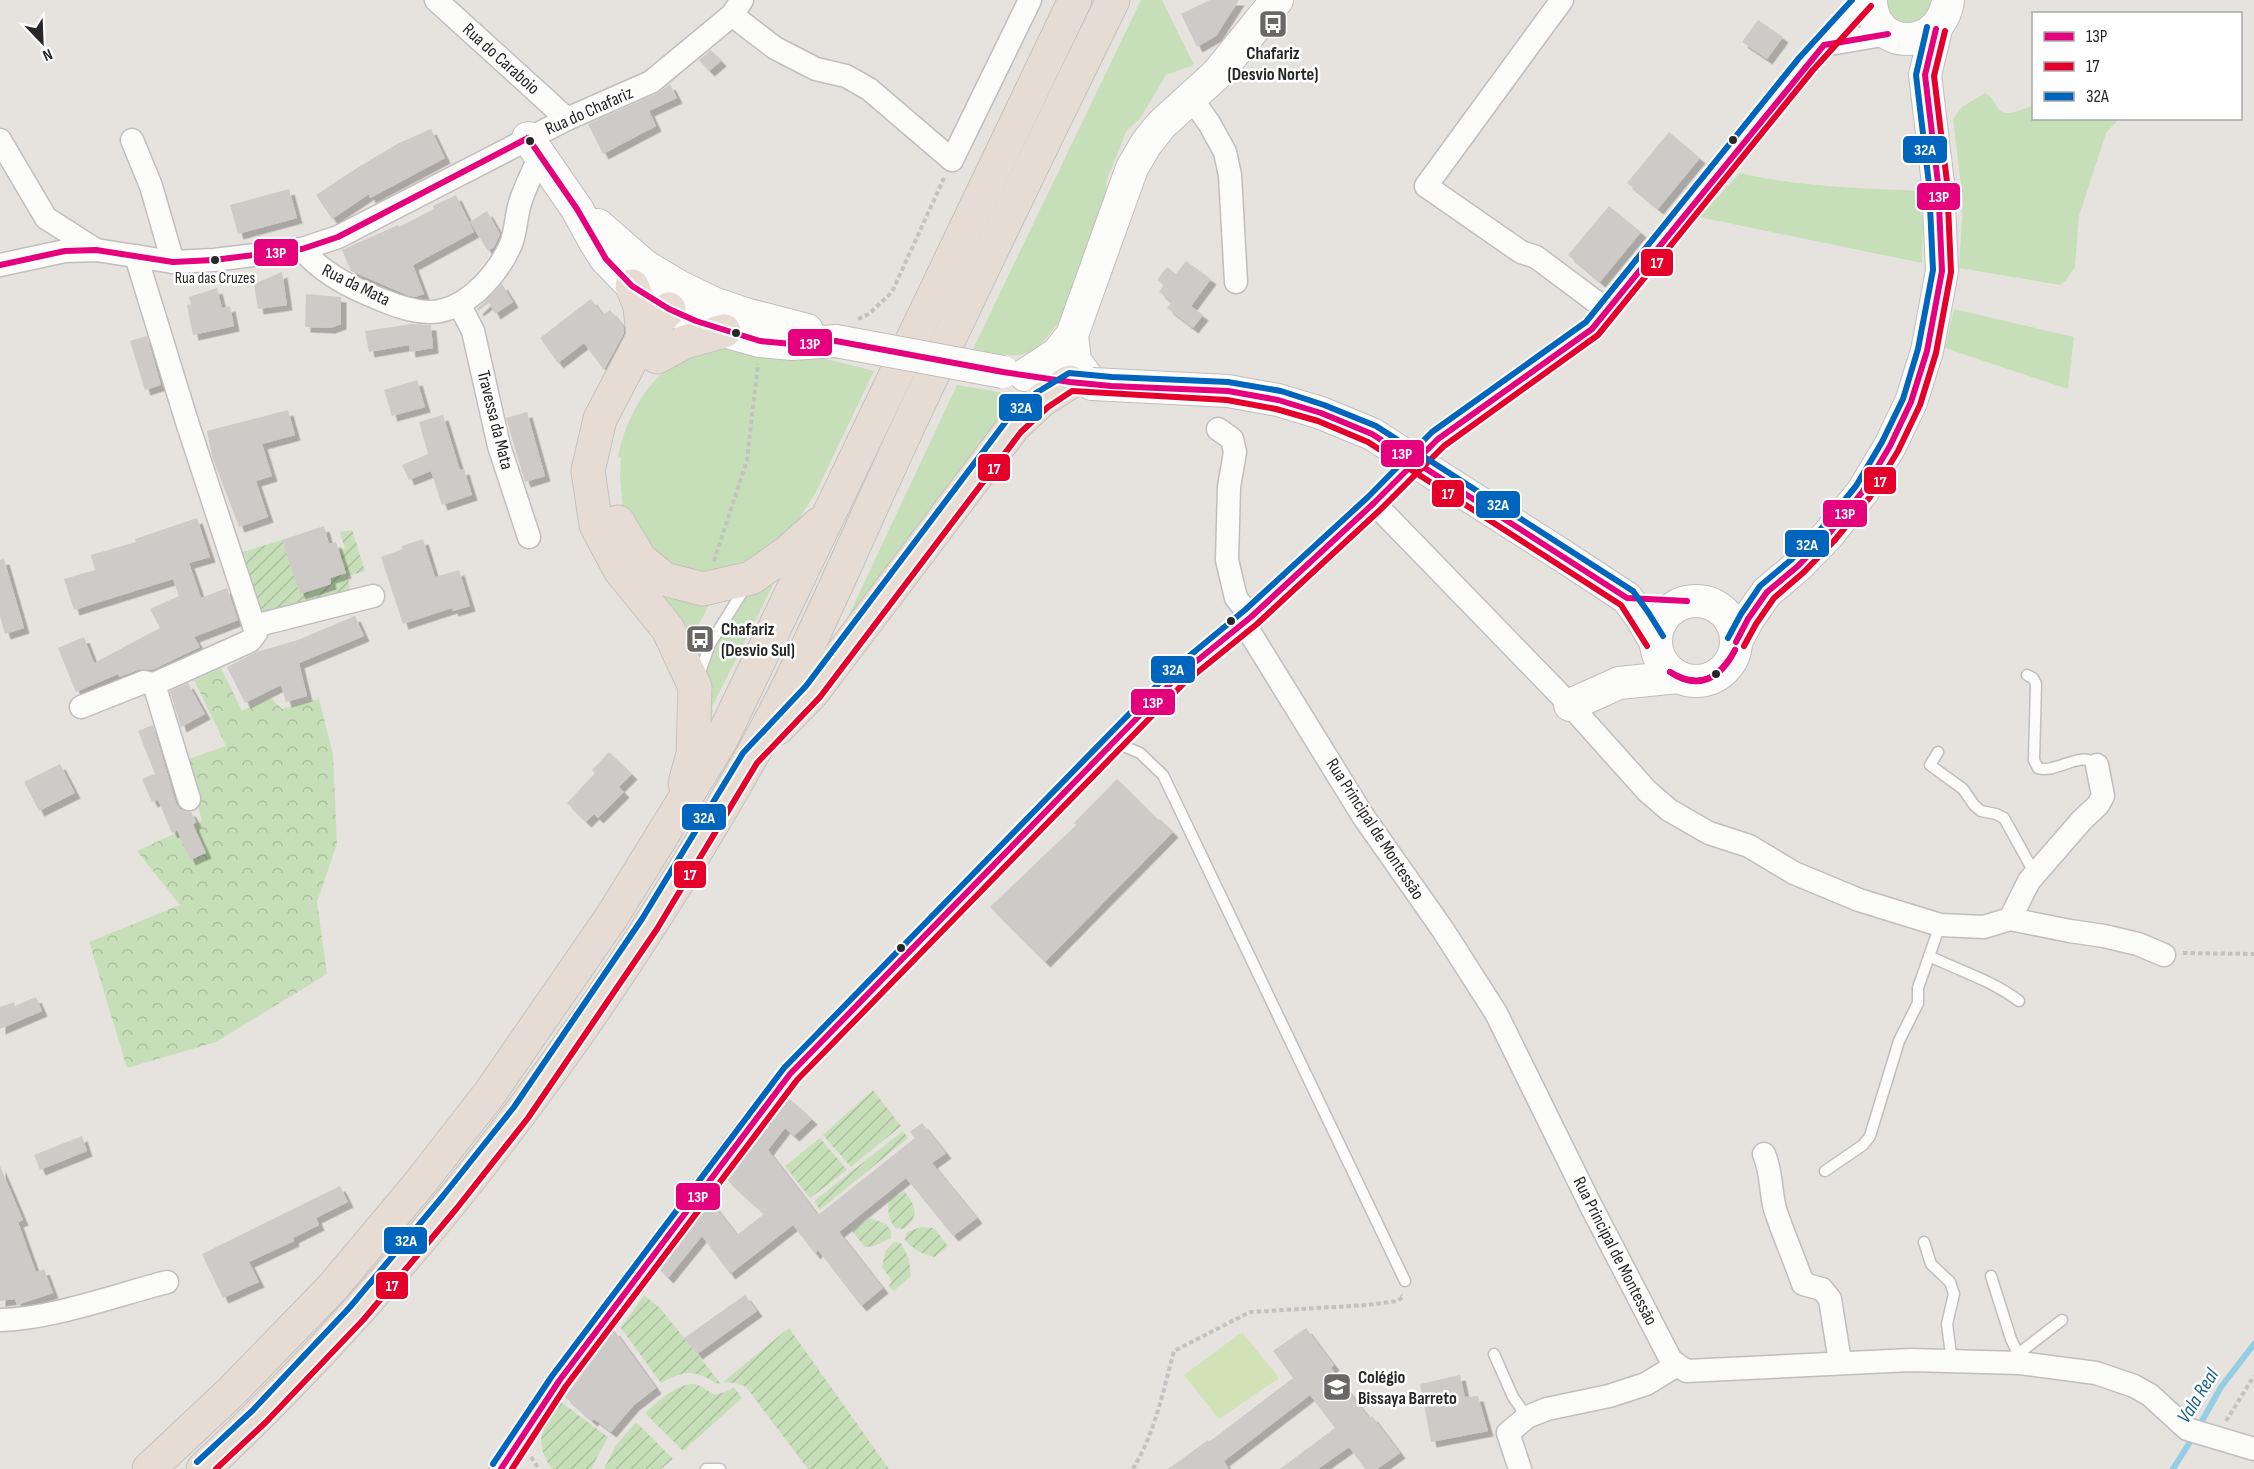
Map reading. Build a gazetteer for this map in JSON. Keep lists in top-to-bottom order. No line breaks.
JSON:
{"streets":{"street":["Rua do Caraboio","Rua do Chafariz","Rua da Mata","Travessa da Mata","Rua Principal de Montessão"]},"crossings":[["Rua do Caraboio","Rua do Chafariz"],["Rua do Chafariz","Rua da Mata"],["Rua da Mata","Travessa da Mata"]],"water":["Vala Real"],"places":{"bus stop":["Chafariz (Desvio Norte)","Chafariz (Desvio Sul)"],"other":["Rua das Cruzes"],"school or university":["Colégio Bissaya Barreto"]},"lines":["transit line 32A","transit line 17","transit line 13P"],"legend":["13P","17","32A"],"north":"bottom right"}
